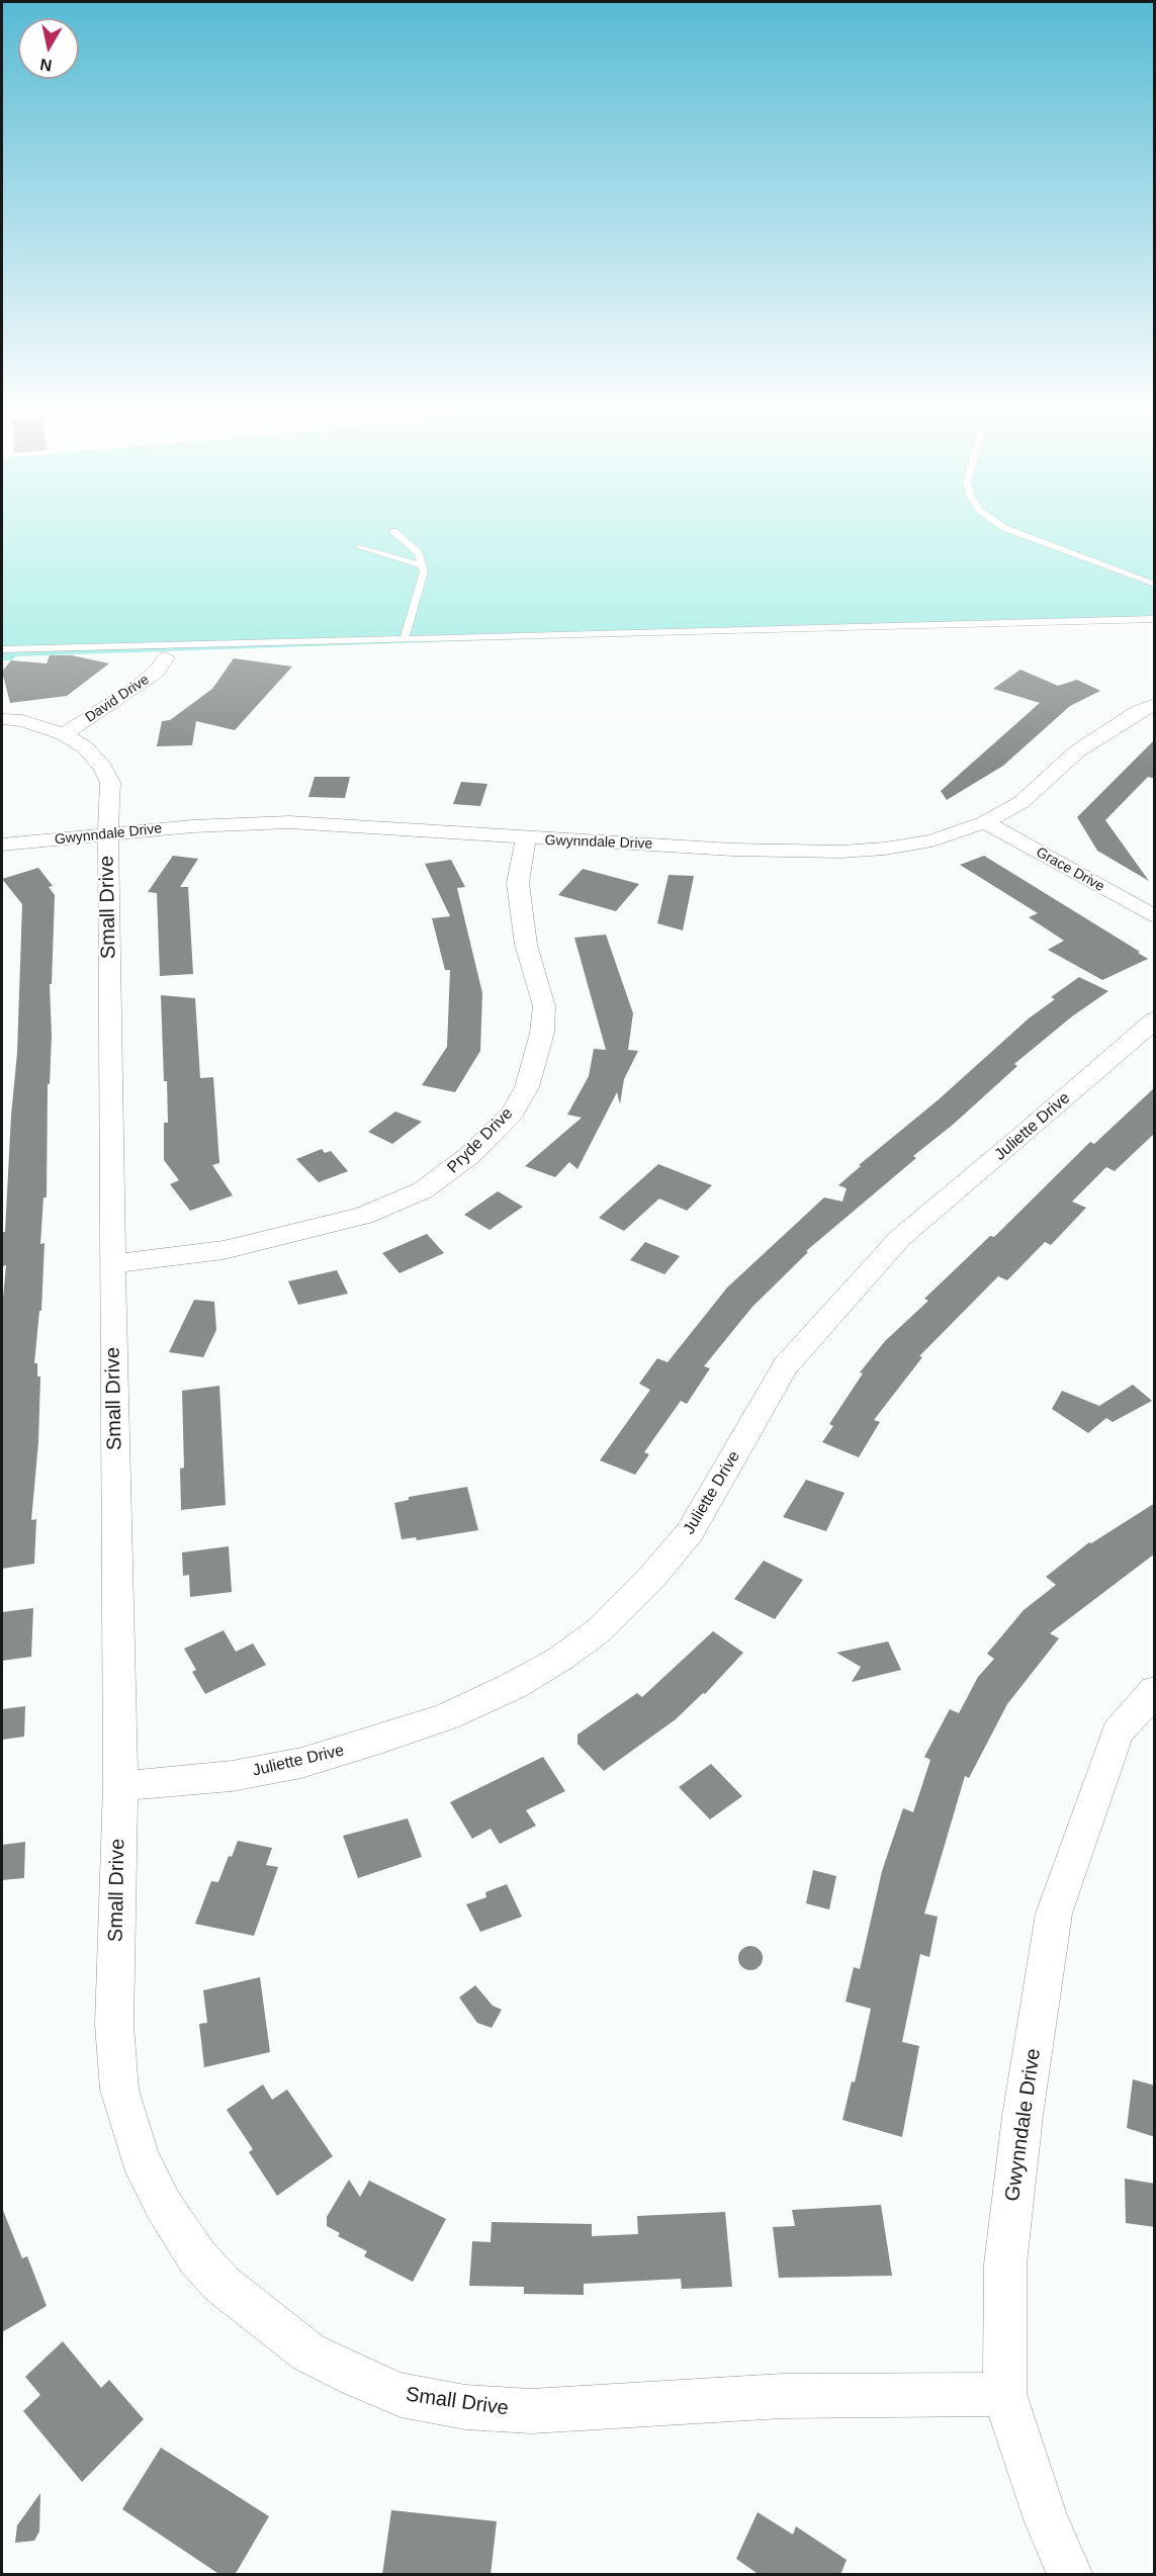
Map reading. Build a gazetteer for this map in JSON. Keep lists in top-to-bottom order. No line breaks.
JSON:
{"streets":{"street":["David Drive","Gwynndale Drive","Grace Drive","Small Drive","Juliette Drive","Pryde Drive"]},"crossings":[["David Drive","Small Drive"],["Gwynndale Drive","Grace Drive"],["Gwynndale Drive","Small Drive"],["Gwynndale Drive","Pryde Drive"],["Small Drive","Juliette Drive"],["Small Drive","Pryde Drive"]],"north":"bottom"}
